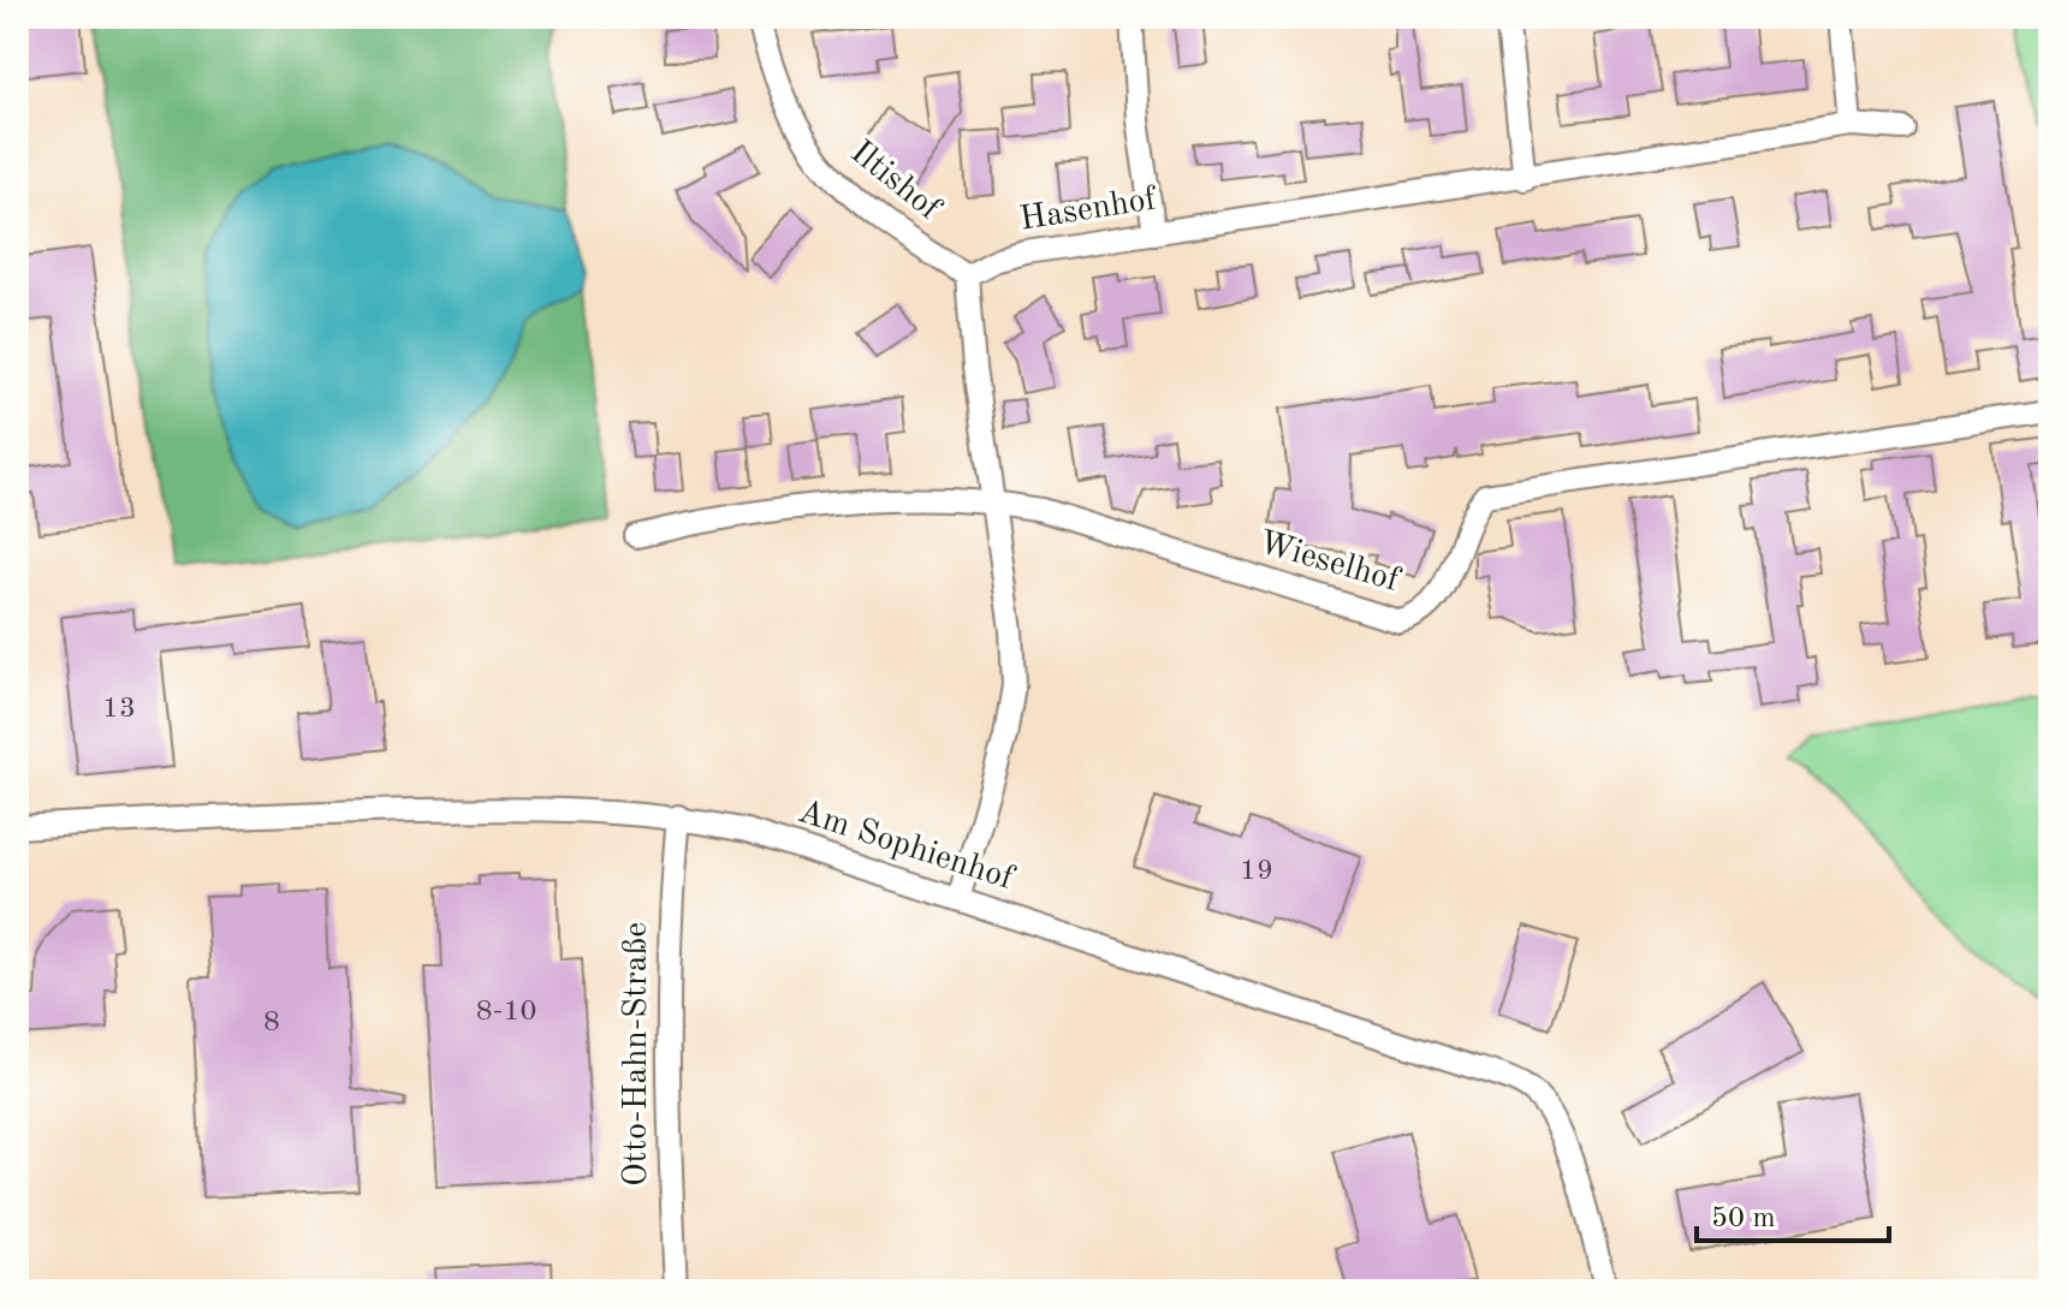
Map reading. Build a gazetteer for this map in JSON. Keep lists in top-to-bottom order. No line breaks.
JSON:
{"streets":{"street":["Iltishof","Hasenhof","Wieselhof","Am Sophienhof","Otto-Hahn-Straße"]},"crossings":[["Iltishof","Hasenhof"],["Am Sophienhof","Otto-Hahn-Straße"]],"house_numbers":["13","19","8-10","8"],"scale_bar":"50 m"}
